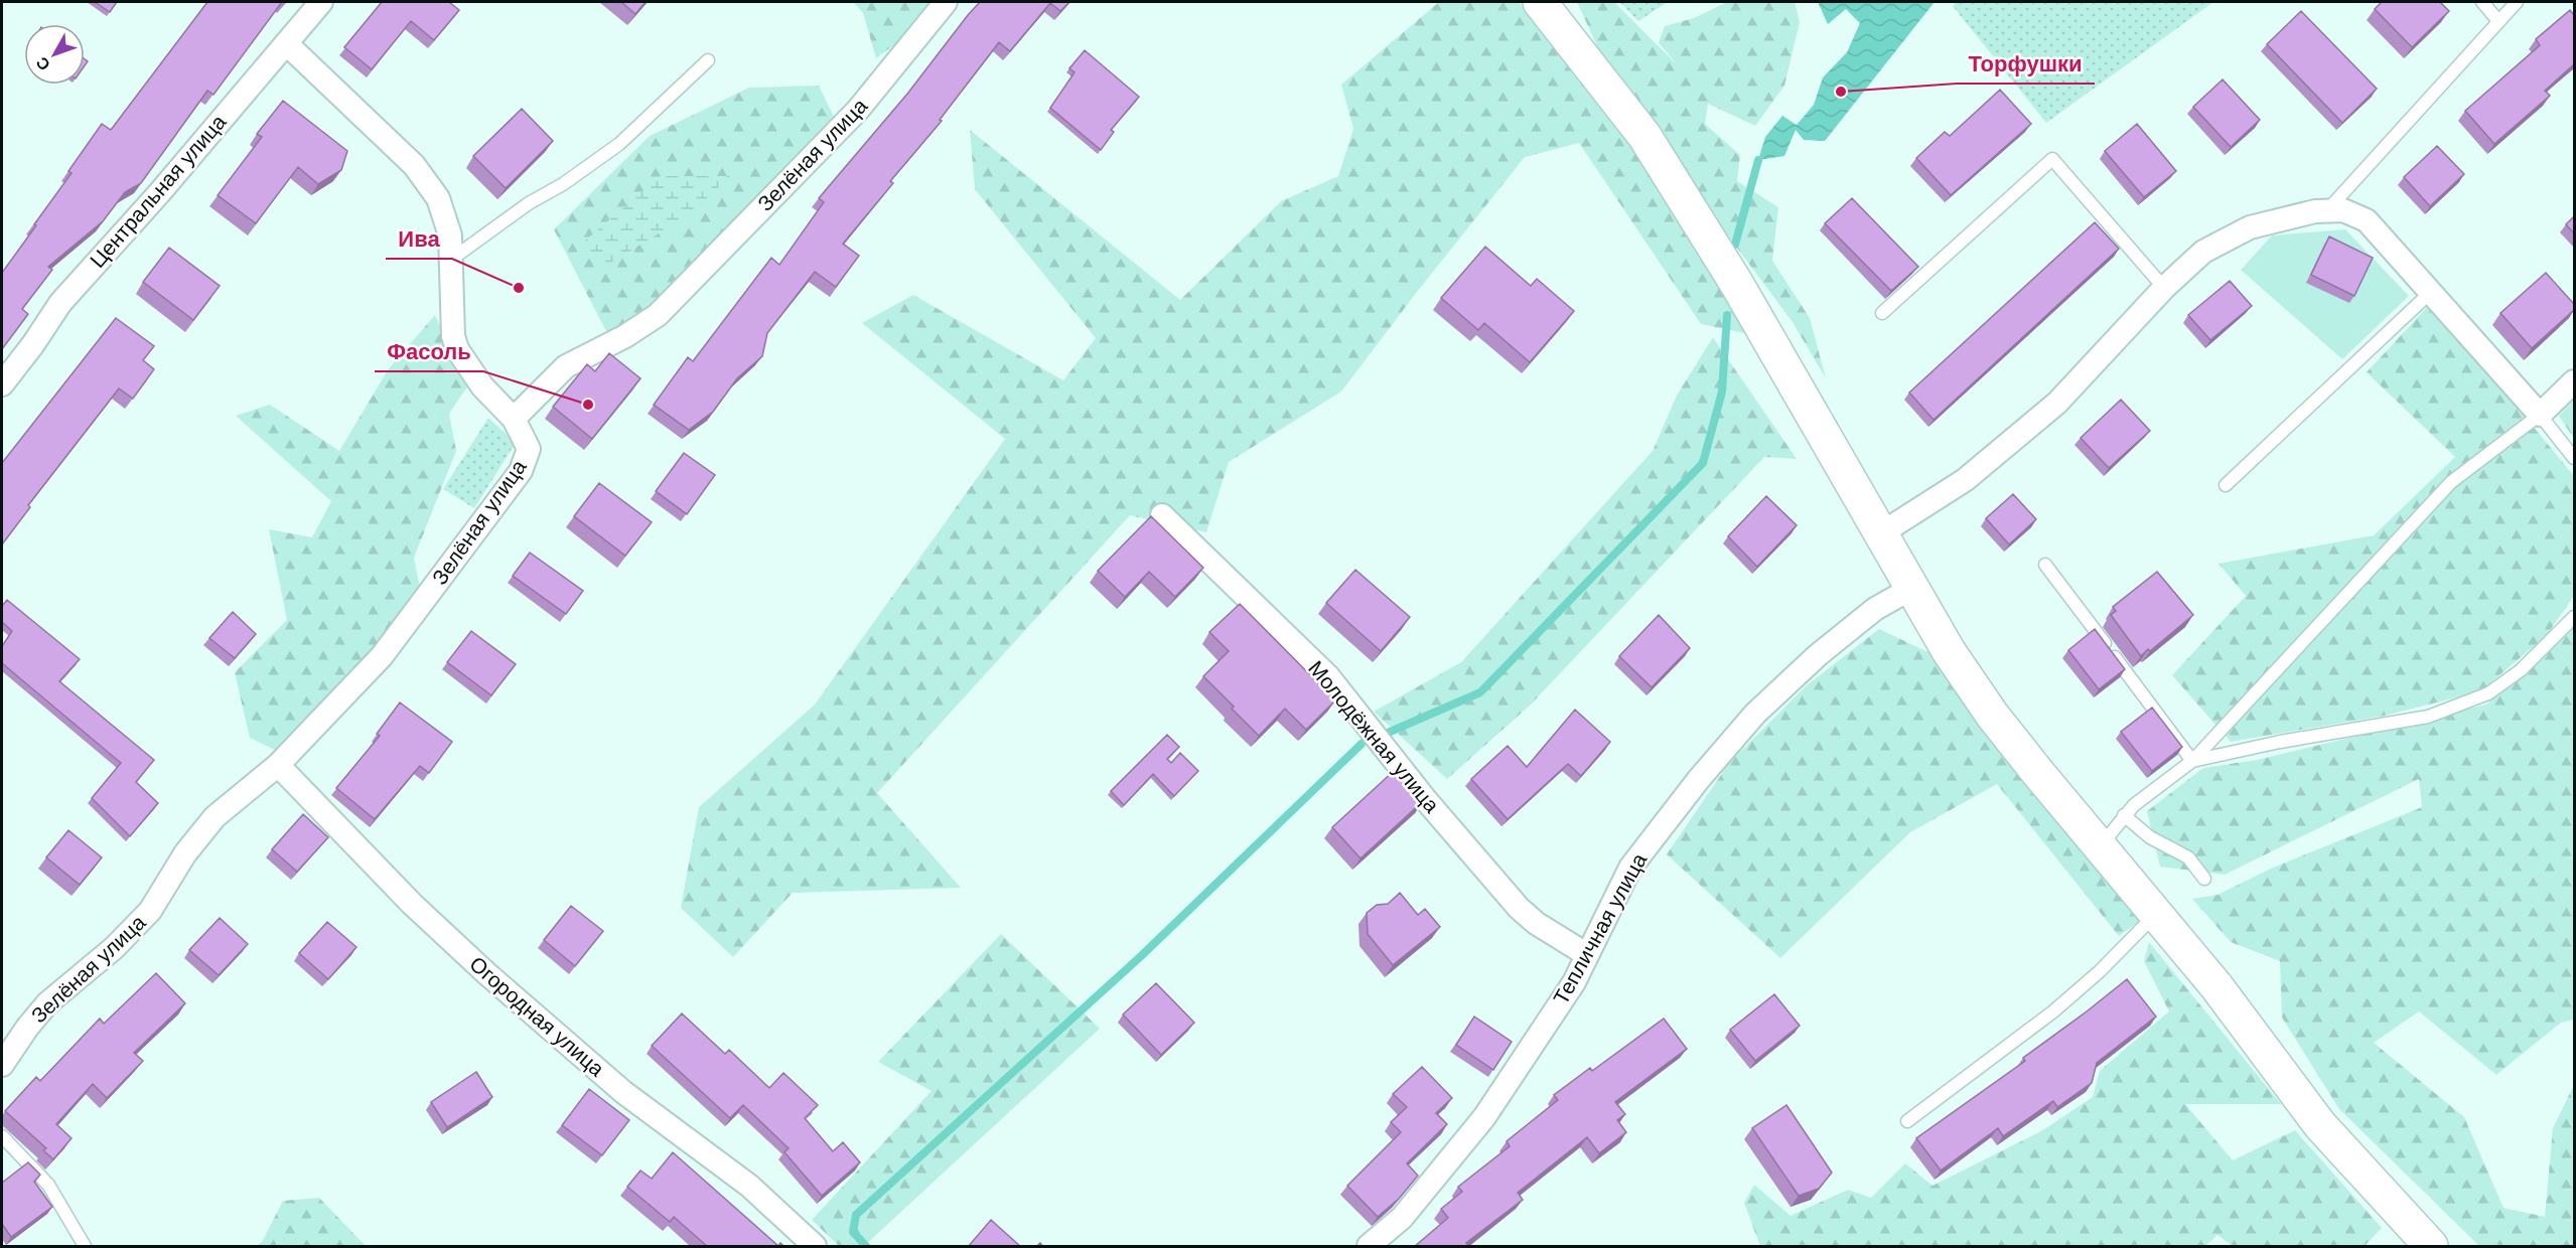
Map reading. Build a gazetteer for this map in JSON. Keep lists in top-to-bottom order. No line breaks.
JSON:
{"streets":{"street":["Зелёная улица","Центральная улица","Молодёжная улица","Тепличная улица","Огородная улица"]},"crossings":[["Зелёная улица","Огородная улица"],["Молодёжная улица","Тепличная улица"]],"places":["Торфушки","Ива","Фасоль"],"north":"bottom left"}
